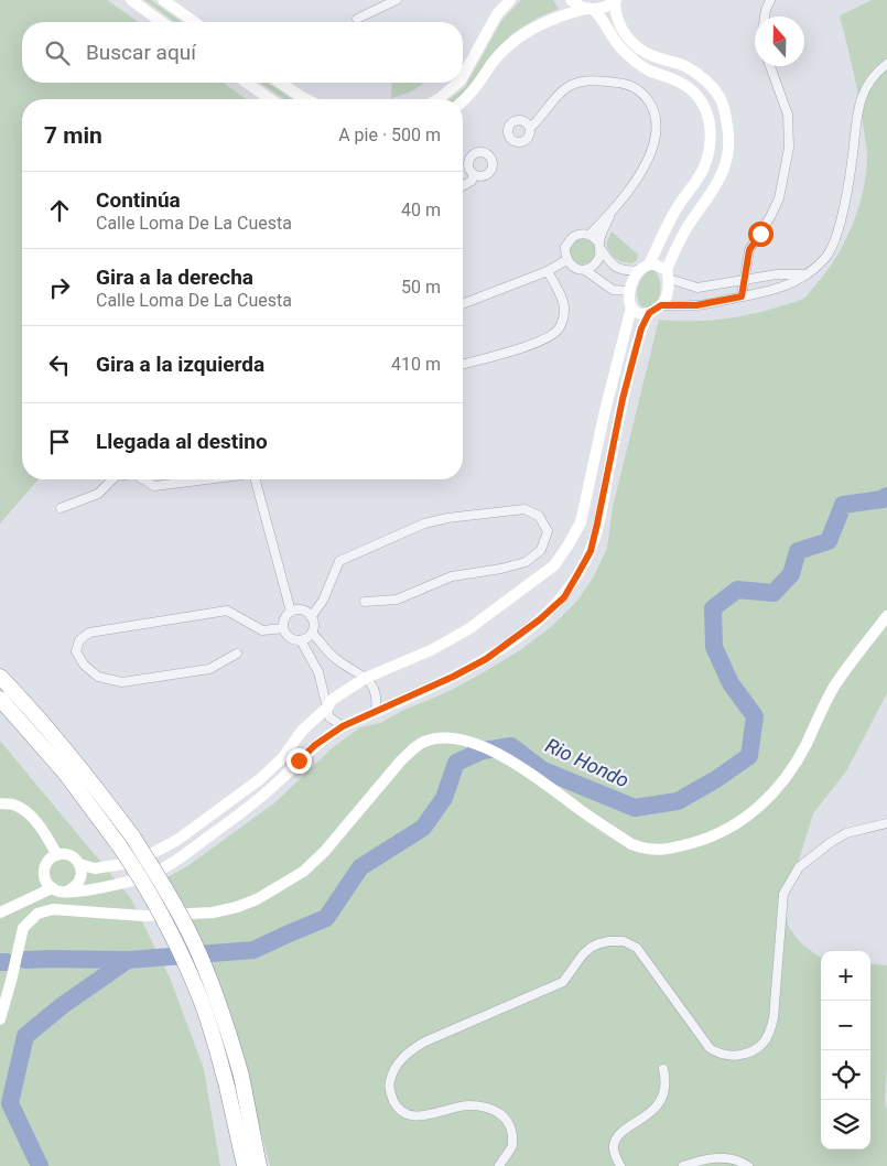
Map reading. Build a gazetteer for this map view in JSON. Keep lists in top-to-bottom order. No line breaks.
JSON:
{"water":["Rio Hondo"],"north":"top","page":{"search":"Buscar aquí","heading":["7 min","A pie · 500 m"],"list":[["Continúa","Calle Loma De La Cuesta","40 m"],["Gira a la derecha","Calle Loma De La Cuesta","50 m"],["Gira a la izquierda","410 m"],"Llegada al destino"],"map_buttons":["+","−"]}}
